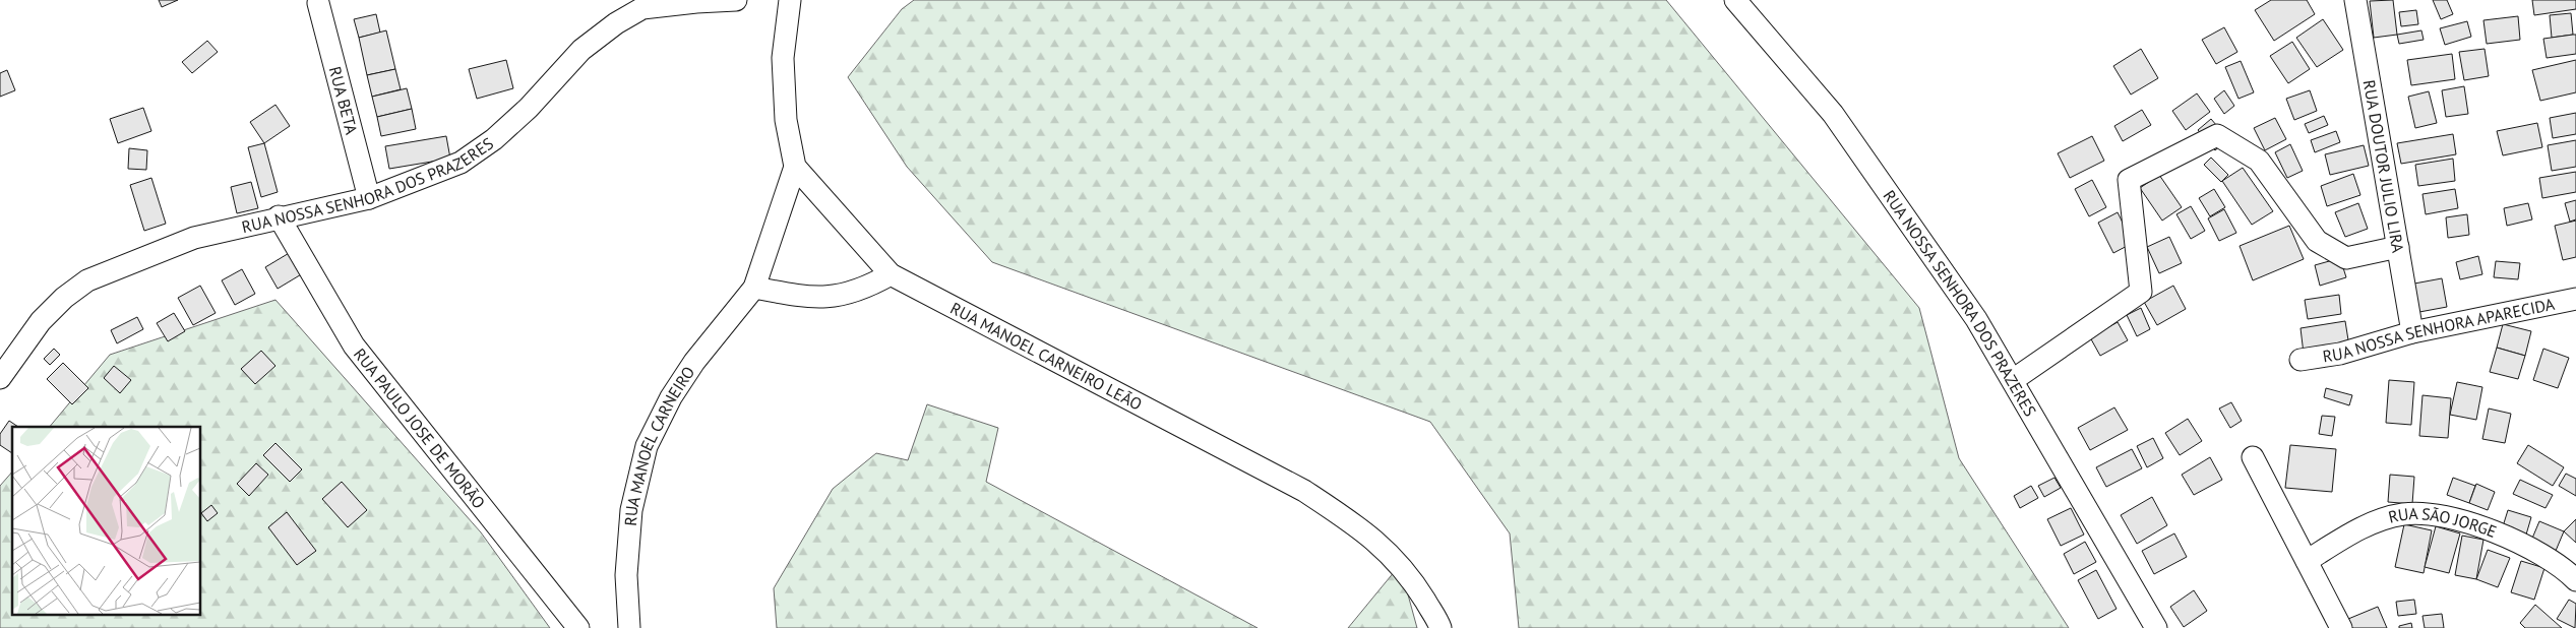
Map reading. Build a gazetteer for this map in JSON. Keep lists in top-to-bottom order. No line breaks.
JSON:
{"streets":{"street":["RUA BETA","RUA DOUTOR JULIO LIRA","RUA NOSSA SENHORA DOS PRAZERES","RUA NOSSA SENHORA APARECIDA","RUA MANOEL CARNEIRO LEÃO","RUA PAULO JOSE DE MORÃO","RUA MANOEL CARNEIRO","RUA SÃO JORGE"]},"crossings":[["RUA BETA","RUA NOSSA SENHORA DOS PRAZERES"],["RUA DOUTOR JULIO LIRA","RUA NOSSA SENHORA APARECIDA"],["RUA NOSSA SENHORA DOS PRAZERES","RUA PAULO JOSE DE MORÃO"],["RUA MANOEL CARNEIRO LEÃO","RUA MANOEL CARNEIRO"]]}
